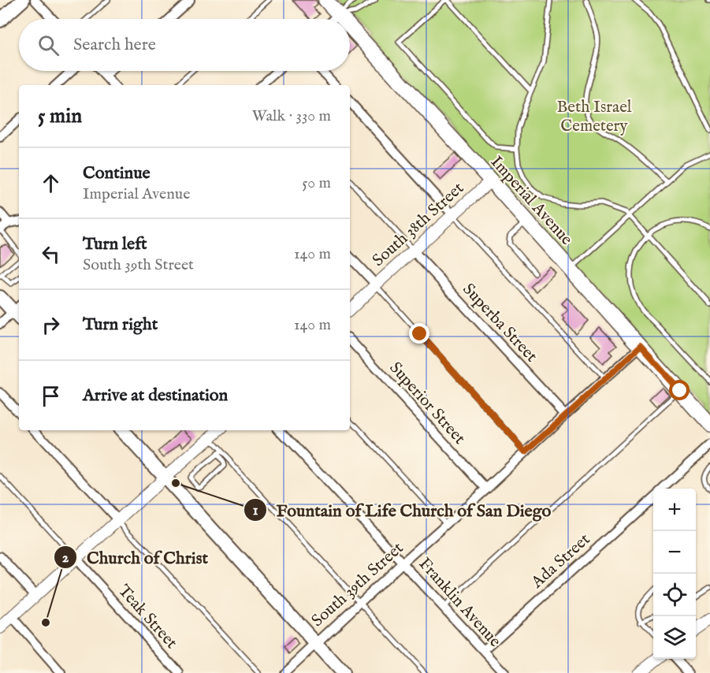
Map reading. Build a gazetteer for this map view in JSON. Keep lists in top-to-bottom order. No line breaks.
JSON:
{"streets":{"main road":["Imperial Avenue"],"street":["South 38th Street","Superba Street","Superior Street","Ada Street","South 39th Street","Franklin Avenue","Teak Street"]},"crossings":[["Imperial Avenue","South 38th Street"],["Imperial Avenue","South 39th Street"],["South 38th Street","Superba Street"],["Superba Street","South 39th Street"],["Superior Street","South 39th Street"],["Ada Street","Franklin Avenue"],["South 39th Street","Franklin Avenue"]],"parks":["Beth Israel Cemetery"],"places":["Fountain of Life Church of San Diego","Church of Christ"],"page":{"search":"Search here","heading":["5 min","Walk · 330 m"],"list":[["Continue","Imperial Avenue","50 m"],["Turn left","South 39th Street","140 m"],["Turn right","140 m"],"Arrive at destination"],"map_buttons":["+","−"]}}
